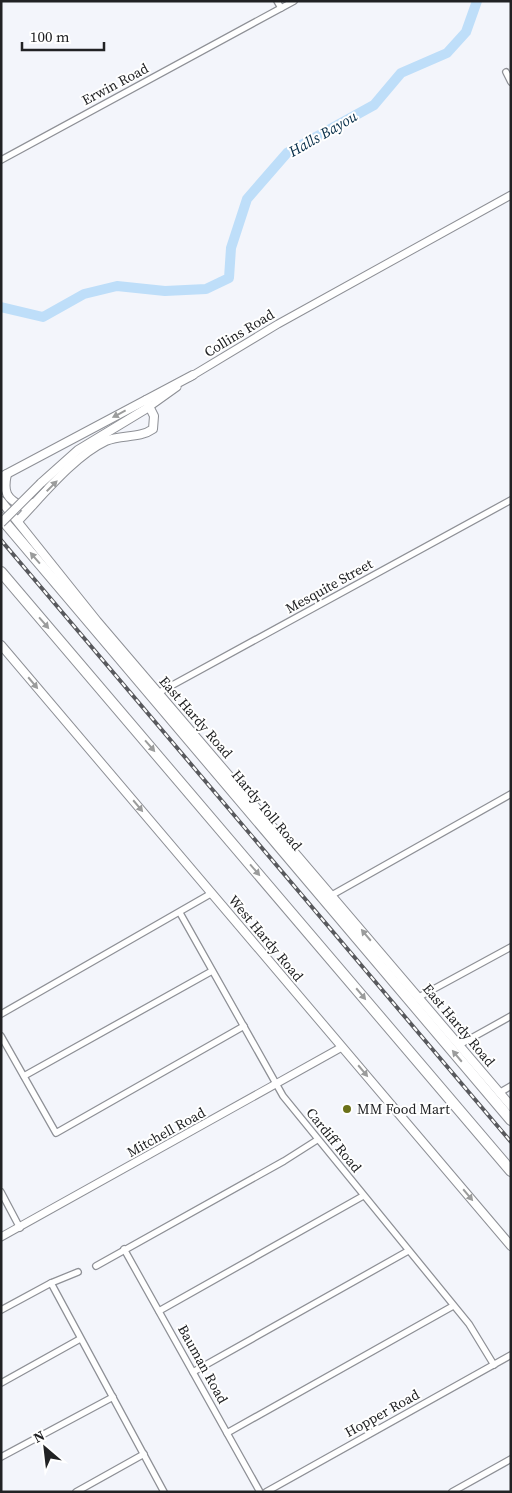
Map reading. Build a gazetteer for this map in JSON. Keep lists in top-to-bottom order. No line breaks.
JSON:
{"streets":{"highway":["Hardy Toll Road"],"main road":["East Hardy Road","West Hardy Road"],"street":["Erwin Road","Collins Road","Mesquite Street","Mitchell Road","Cardiff Road","Bauman Road","Hopper Road"]},"crossings":[["Mesquite Street","East Hardy Road"],["West Hardy Road","Mitchell Road"],["Mitchell Road","Cardiff Road"],["Cardiff Road","Hopper Road"]],"one_way":["West Hardy Road"],"water":["Halls Bayou"],"places":["MM Food Mart"],"scale_bar":"100 m","north":"top left"}
